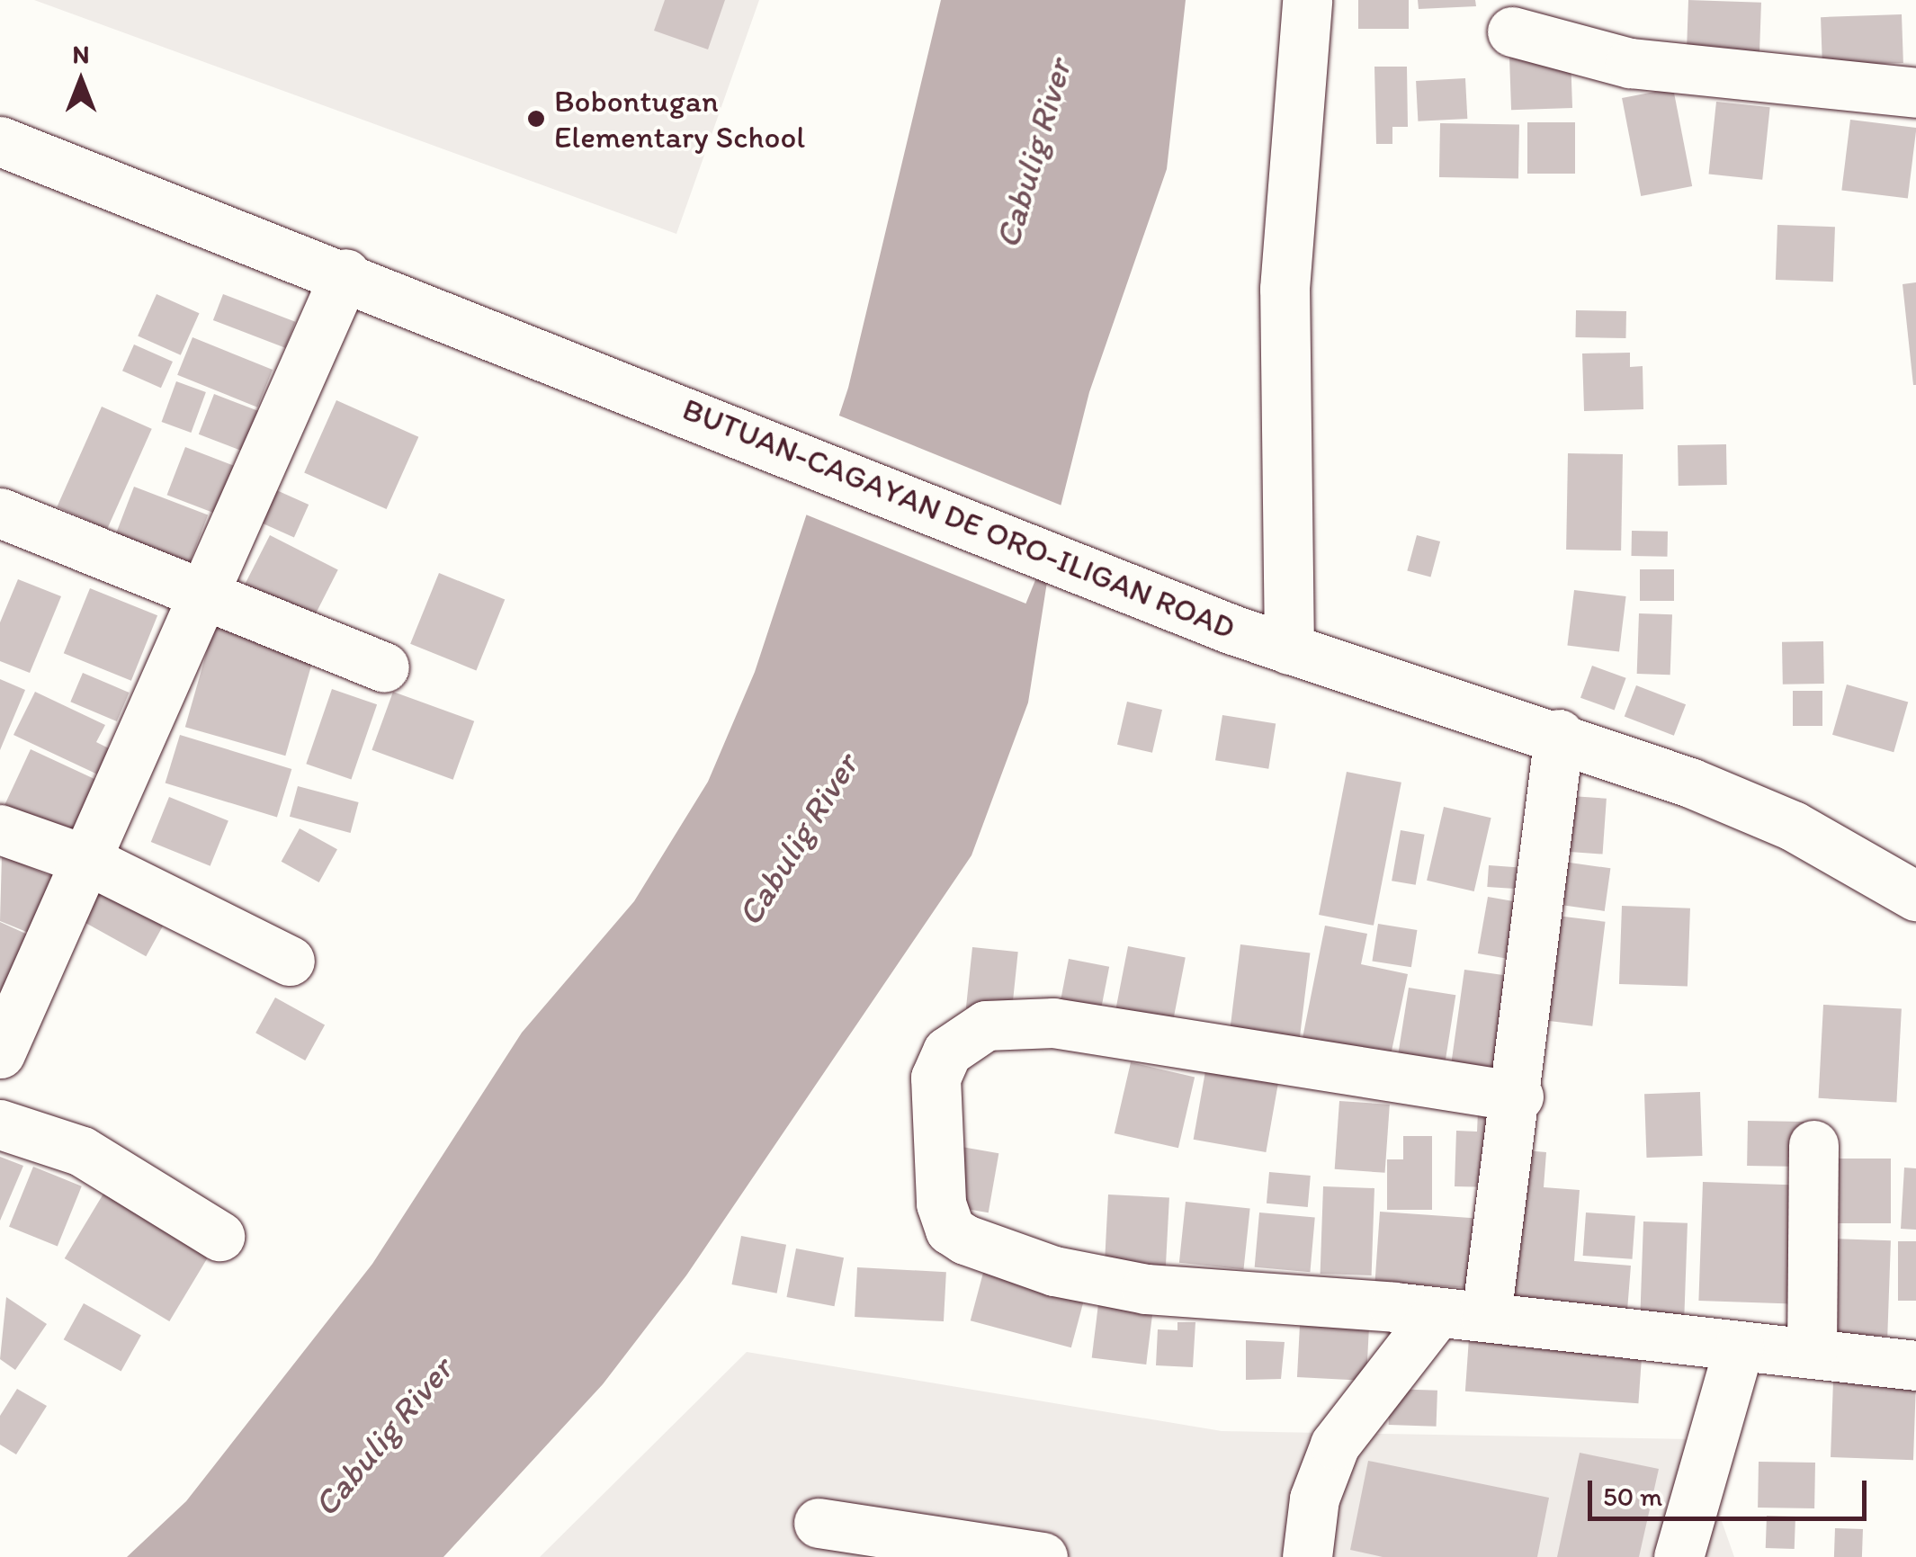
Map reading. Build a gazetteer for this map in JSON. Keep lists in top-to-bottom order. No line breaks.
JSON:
{"streets":{"main road":["BUTUAN-CAGAYAN DE ORO-ILIGAN ROAD"]},"water":["Cabulig River"],"places":["Bobontugan Elementary School"],"scale_bar":"50 m","north":"top"}
